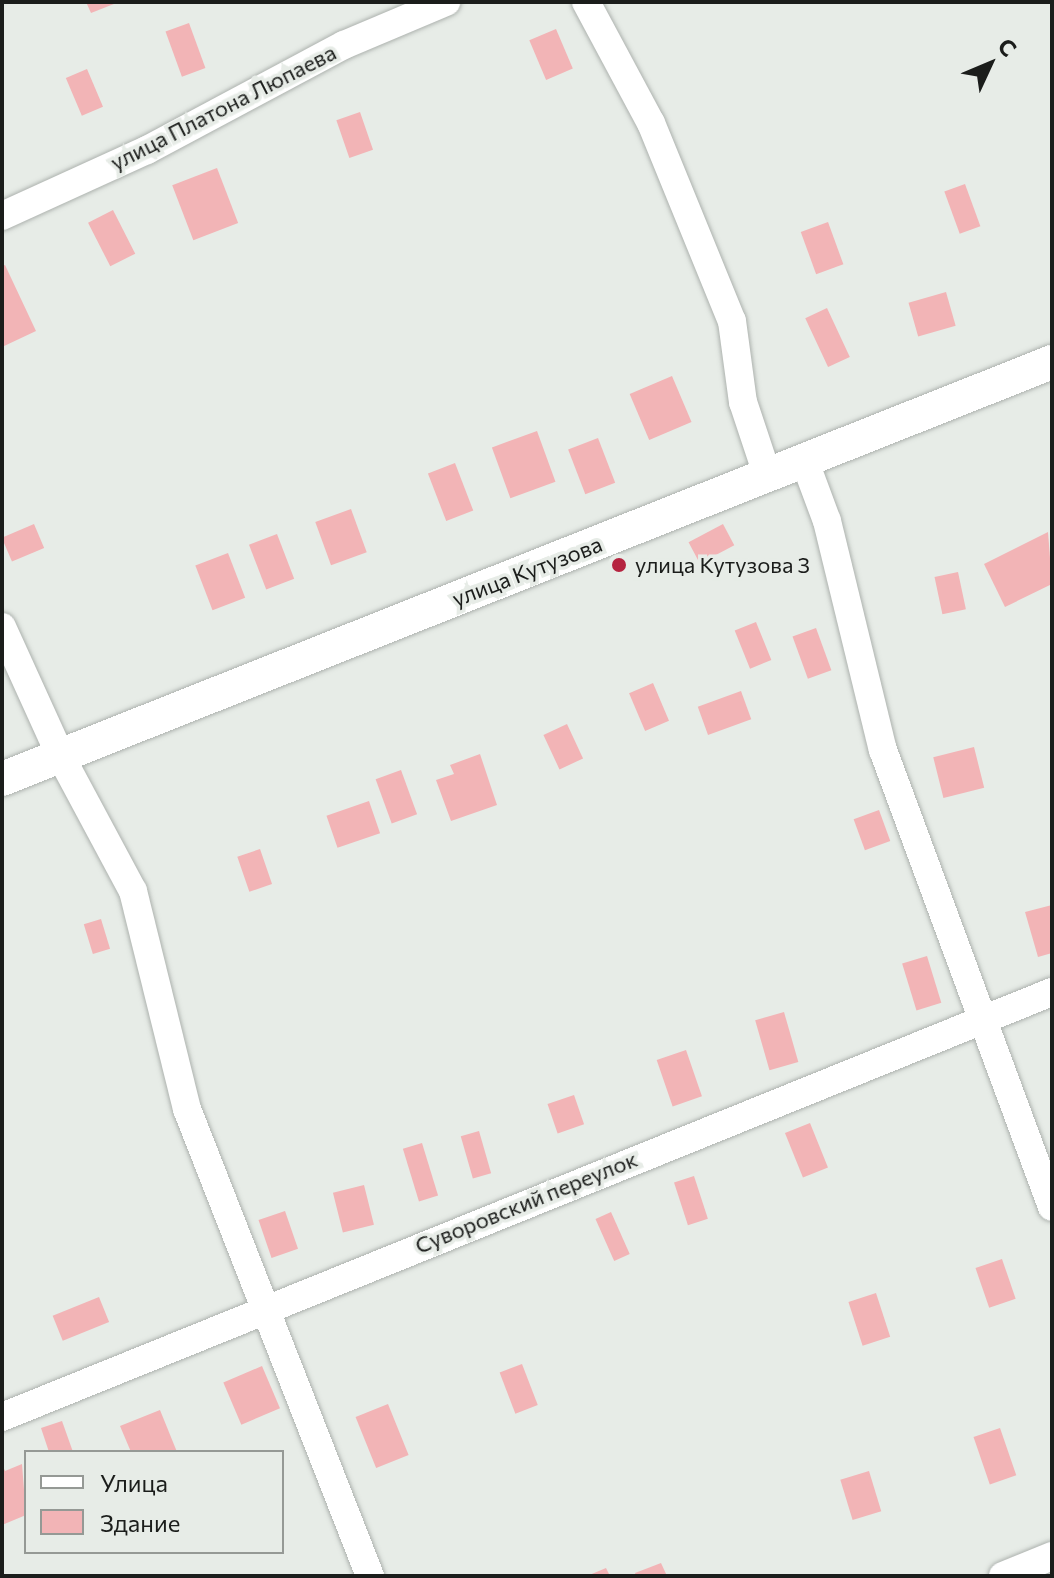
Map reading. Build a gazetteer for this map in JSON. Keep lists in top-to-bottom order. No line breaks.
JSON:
{"streets":{"street":["улица Платона Люпаева","улица Кутузова","Суворовский переулок"]},"places":["улица Кутузова 3"],"legend":["Улица","Здание"],"north":"top right"}
